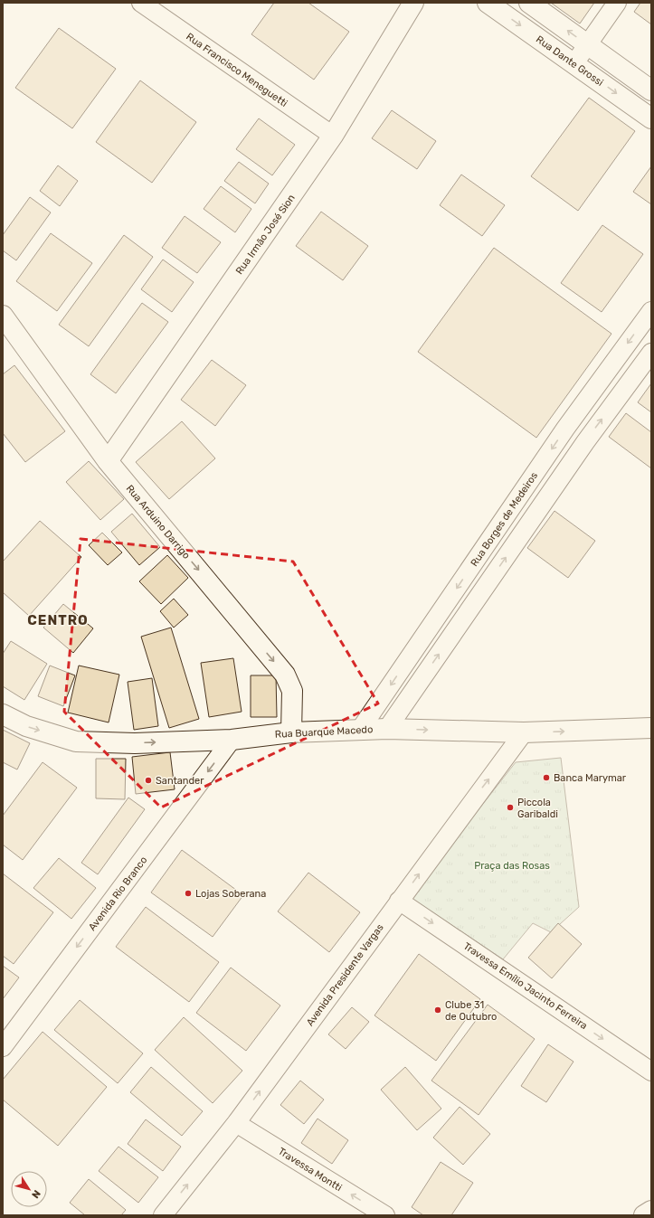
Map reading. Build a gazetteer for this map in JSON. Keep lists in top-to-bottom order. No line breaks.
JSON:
{"streets":{"street":["Rua Dante Grossi","Rua Francisco Meneguetti","Rua Irmão José Sion","Rua Borges de Medeiros","Rua Arduino Darrigo","Rua Buarque Macedo","Avenida Rio Branco","Avenida Presidente Vargas","Travessa Emílio Jacinto Ferreira","Travessa Montti"]},"crossings":[["Rua Francisco Meneguetti","Rua Irmão José Sion"],["Rua Irmão José Sion","Rua Arduino Darrigo"],["Rua Borges de Medeiros","Rua Buarque Macedo"],["Rua Arduino Darrigo","Rua Buarque Macedo"],["Rua Buarque Macedo","Avenida Rio Branco"],["Rua Buarque Macedo","Avenida Presidente Vargas"],["Avenida Presidente Vargas","Travessa Emílio Jacinto Ferreira"],["Avenida Presidente Vargas","Travessa Montti"]],"one_way":["Rua Arduino Darrigo","Rua Buarque Macedo","Avenida Rio Branco","Avenida Presidente Vargas","Travessa Emílio Jacinto Ferreira","Travessa Montti"],"districts":["CENTRO"],"parks":["Praça das Rosas"],"places":["Banca Marymar","Santander","Piccola Garibaldi","Lojas Soberana","Clube 31 de Outubro"],"north":"bottom right"}
